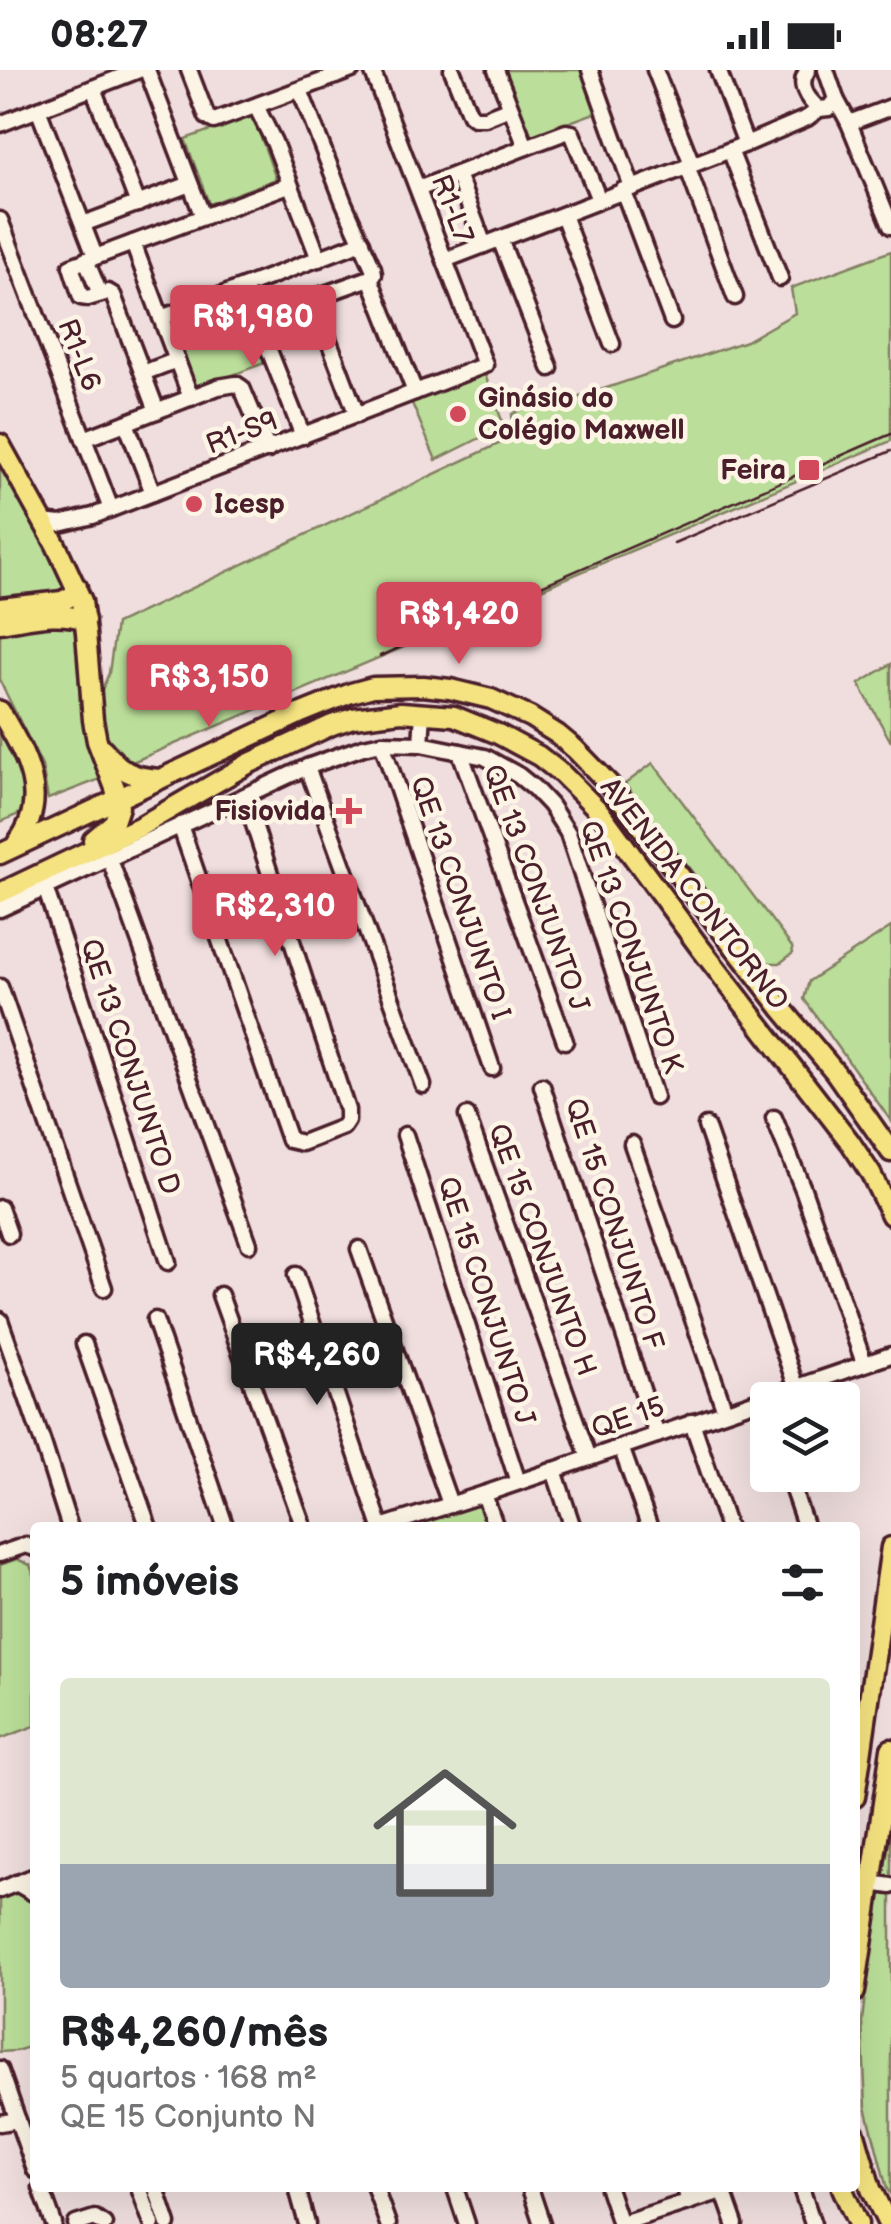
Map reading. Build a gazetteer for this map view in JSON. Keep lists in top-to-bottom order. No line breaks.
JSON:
{"streets":{"main road":["AVENIDA CONTORNO"],"street":["R1-L7","R1-L6","R1-S9","QE 13 CONJUNTO J","QE 13 CONJUNTO I","QE 13 CONJUNTO K","QE 13 CONJUNTO D","QE 15 CONJUNTO F","QE 15 CONJUNTO H","QE 15 CONJUNTO J","QE 15"]},"crossings":[["R1-L7","R1-S9"],["R1-L6","R1-S9"],["QE 13 CONJUNTO J","QE 13 CONJUNTO K"],["AVENIDA CONTORNO","QE 13 CONJUNTO K"],["AVENIDA CONTORNO","QE 13 CONJUNTO D"],["QE 13 CONJUNTO I","QE 13 CONJUNTO K"],["QE 13 CONJUNTO K","QE 13 CONJUNTO D"],["QE 15 CONJUNTO F","QE 15"],["QE 15 CONJUNTO H","QE 15"],["QE 15 CONJUNTO J","QE 15"]],"places":{"other":["Ginásio do Colégio Maxwell","Icesp"],"transit":["Feira"],"health":["Fisiovida"]},"page":{"status":"08:27","price":["R$1,980","R$1,420","R$3,150","R$2,310","R$4,260"],"heading":"5 imóveis","list":[{"name":"R$4,260/mês","note":"5 quartos · 168 m² · QE 15 Conjunto N"}]}}
